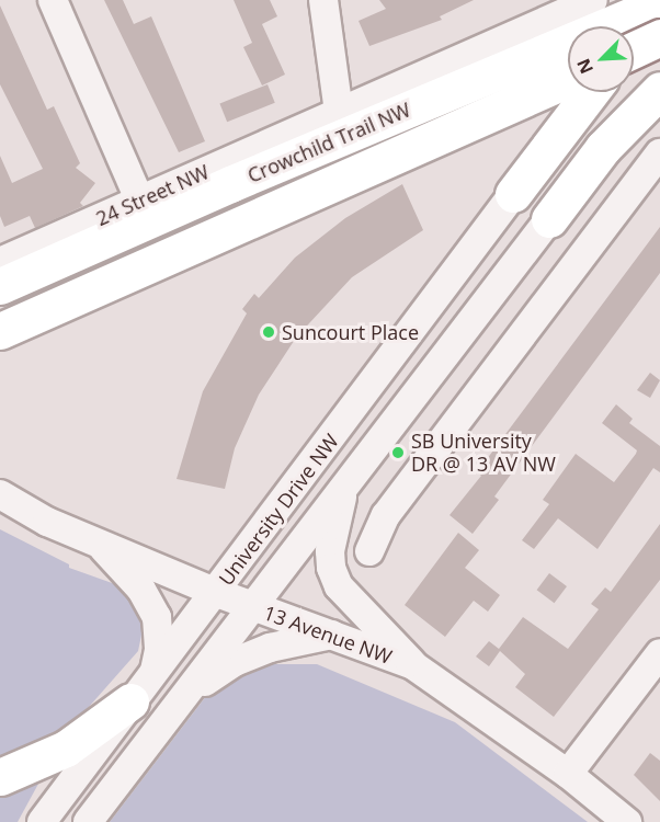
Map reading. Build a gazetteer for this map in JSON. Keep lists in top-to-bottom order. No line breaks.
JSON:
{"streets":{"highway":["Crowchild Trail NW"],"street":["24 Street NW","University Drive NW","13 Avenue NW"]},"crossings":[["University Drive NW","13 Avenue NW"]],"places":["Suncourt Place","SB University DR @ 13 AV NW"],"north":"bottom left"}
